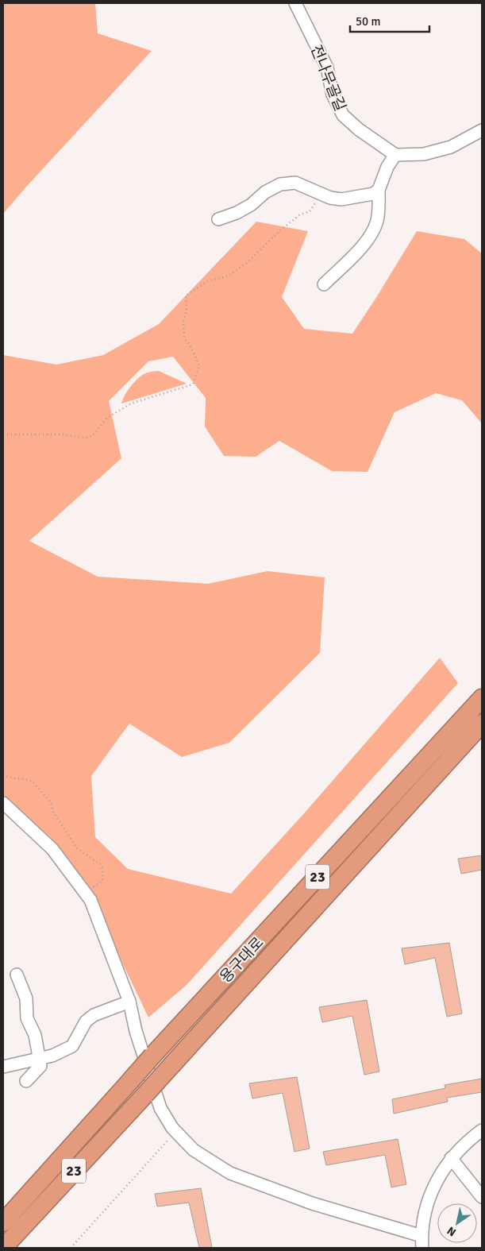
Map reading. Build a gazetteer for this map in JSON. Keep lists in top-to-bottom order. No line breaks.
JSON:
{"streets":{"highway":["23","용구대로"],"street":["전나무골길"]},"scale_bar":"50 m","north":"bottom left"}
